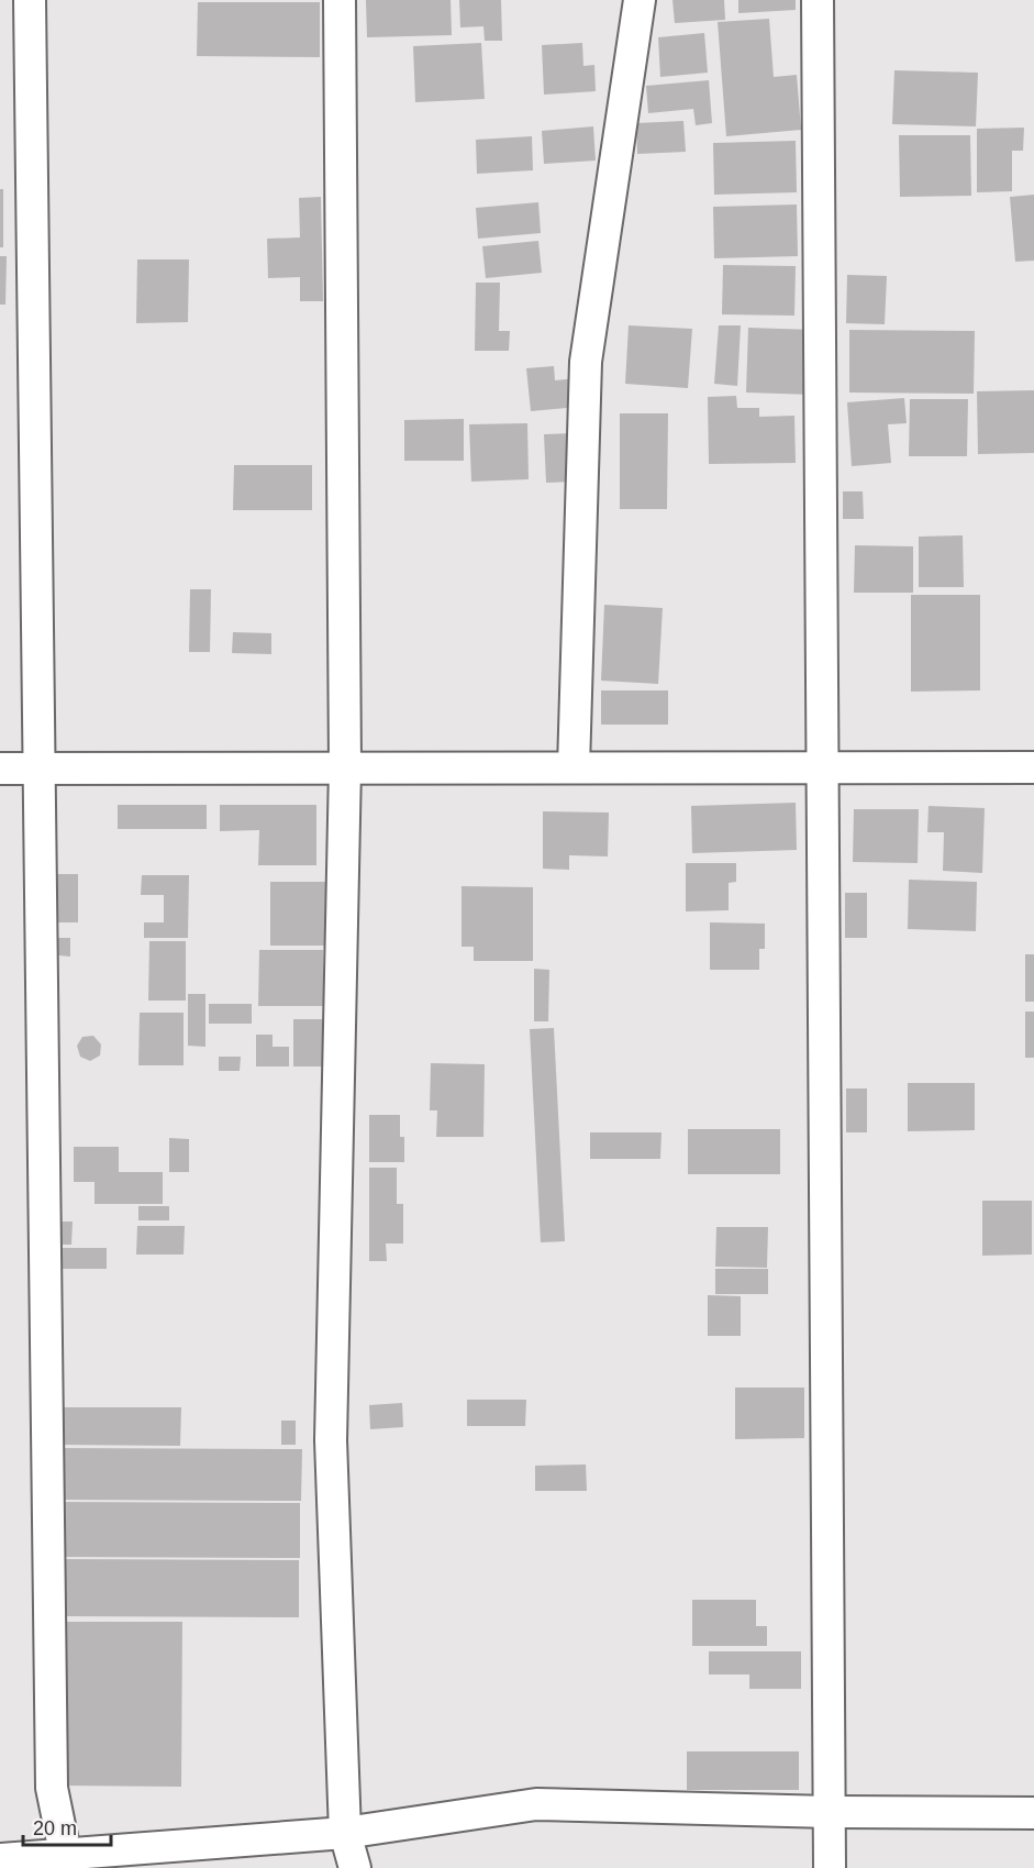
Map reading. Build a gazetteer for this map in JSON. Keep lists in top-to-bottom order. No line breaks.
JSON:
{"scale_bar":"20 m"}
